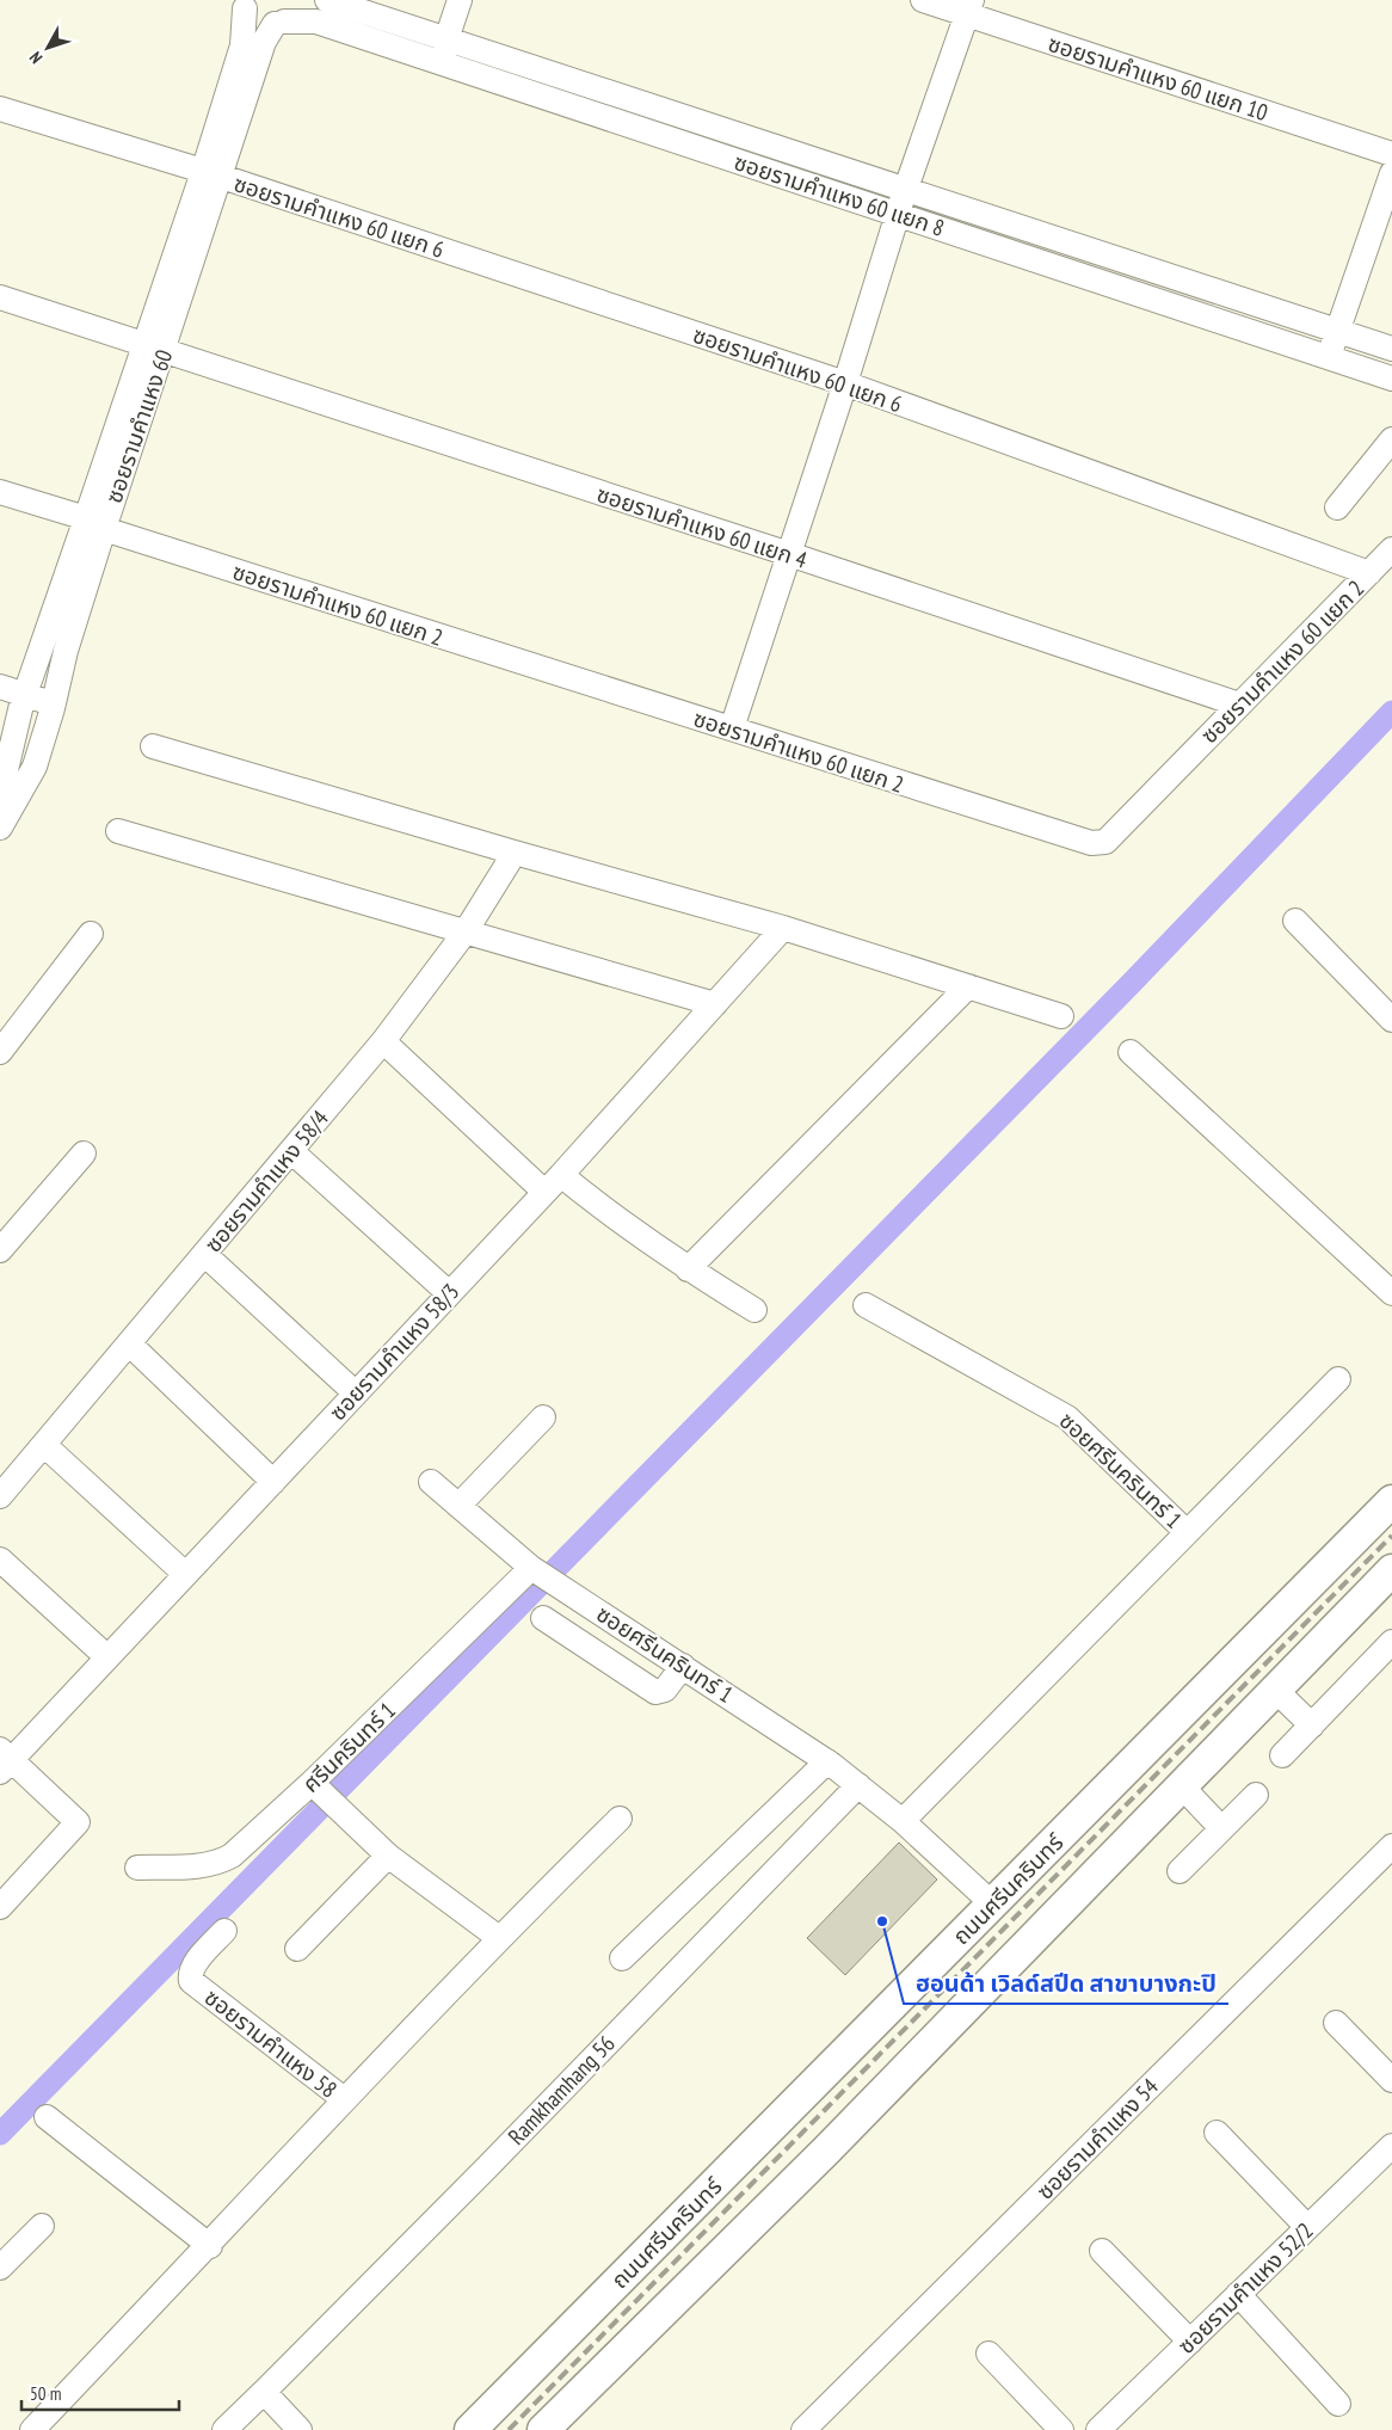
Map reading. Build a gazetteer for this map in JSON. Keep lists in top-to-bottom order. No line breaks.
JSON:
{"streets":{"main road":["ถนนศรีนครินทร์"],"street":["ซอยรามคำแหง 60 แยก 10","ซอยรามคำแหง 60 แยก 8","ซอยรามคำแหง 60 แยก 6","ซอยรามคำแหง 60","ซอยรามคำแหง 60 แยก 4","ซอยรามคำแหง 60 แยก 2","ซอยรามคำแหง 58/4","ซอยรามคำแหง 58/3","ซอยศรีนครินทร์ 1","ศรีนครินทร์ 1","ซอยรามคำแหง 58","Ramkhamhang 56","ซอยรามคำแหง 54","ซอยรามคำแหง 52/2"]},"crossings":[["ซอยรามคำแหง 60 แยก 8","ซอยรามคำแหง 60"],["ซอยรามคำแหง 60 แยก 6","ซอยรามคำแหง 60"],["ซอยรามคำแหง 60 แยก 6","ซอยรามคำแหง 60 แยก 2"],["ซอยรามคำแหง 60","ซอยรามคำแหง 60 แยก 4"],["ซอยรามคำแหง 60","ซอยรามคำแหง 60 แยก 2"],["ซอยรามคำแหง 60 แยก 4","ซอยรามคำแหง 60 แยก 2"],["ซอยศรีนครินทร์ 1","ศรีนครินทร์ 1"],["ซอยศรีนครินทร์ 1","ถนนศรีนครินทร์"],["ซอยศรีนครินทร์ 1","Ramkhamhang 56"]],"places":["ฮอนด้า เวิลด์สปีด สาขาบางกะปิ"],"scale_bar":"50 m","north":"bottom left"}
